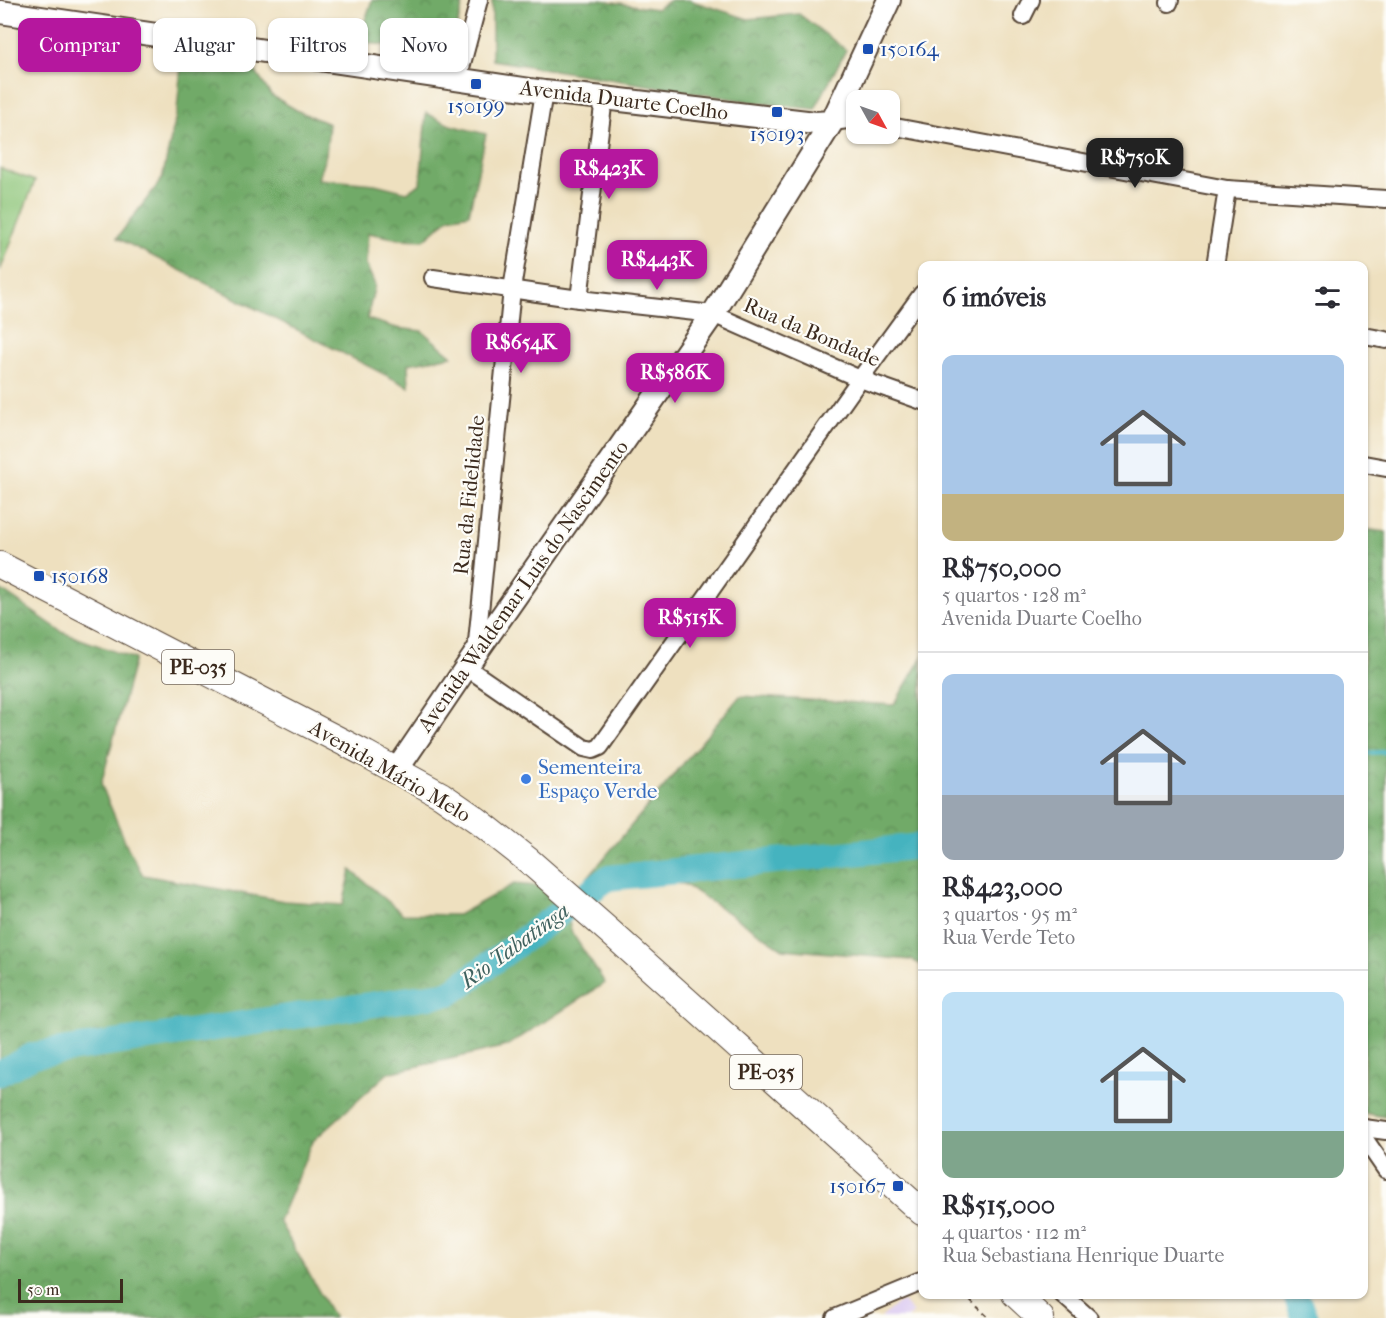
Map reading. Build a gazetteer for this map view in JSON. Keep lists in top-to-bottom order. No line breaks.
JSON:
{"streets":{"main road":["Avenida Duarte Coelho","Avenida Waldemar Luis do Nascimento","PE-035","Avenida Mário Melo"],"street":["Rua da Bondade","Rua da Fidelidade"]},"crossings":[["Avenida Duarte Coelho","Rua da Fidelidade"],["Avenida Duarte Coelho","Avenida Waldemar Luis do Nascimento"],["Rua da Bondade","Rua da Fidelidade"],["Rua da Bondade","Avenida Waldemar Luis do Nascimento"],["Rua da Fidelidade","Avenida Waldemar Luis do Nascimento"],["Avenida Waldemar Luis do Nascimento","Avenida Mário Melo"]],"water":["Rio Tabatinga"],"places":{"transit":["150164","150199","150193","150168","150167"],"other":["Sementeira Espaço Verde"]},"scale_bar":"50 m","north":"bottom right","page":{"chip":["Comprar","Alugar","Filtros","Novo"],"price":["R$750K","R$423K","R$443K","R$654K","R$586K","R$515K"],"heading":"6 imóveis","list":[{"name":"R$750,000","note":"5 quartos · 128 m² · Avenida Duarte Coelho"},{"name":"R$423,000","note":"3 quartos · 95 m² · Rua Verde Teto"},{"name":"R$515,000","note":"4 quartos · 112 m² · Rua Sebastiana Henrique Duarte"}],"scale":"50 m"}}
